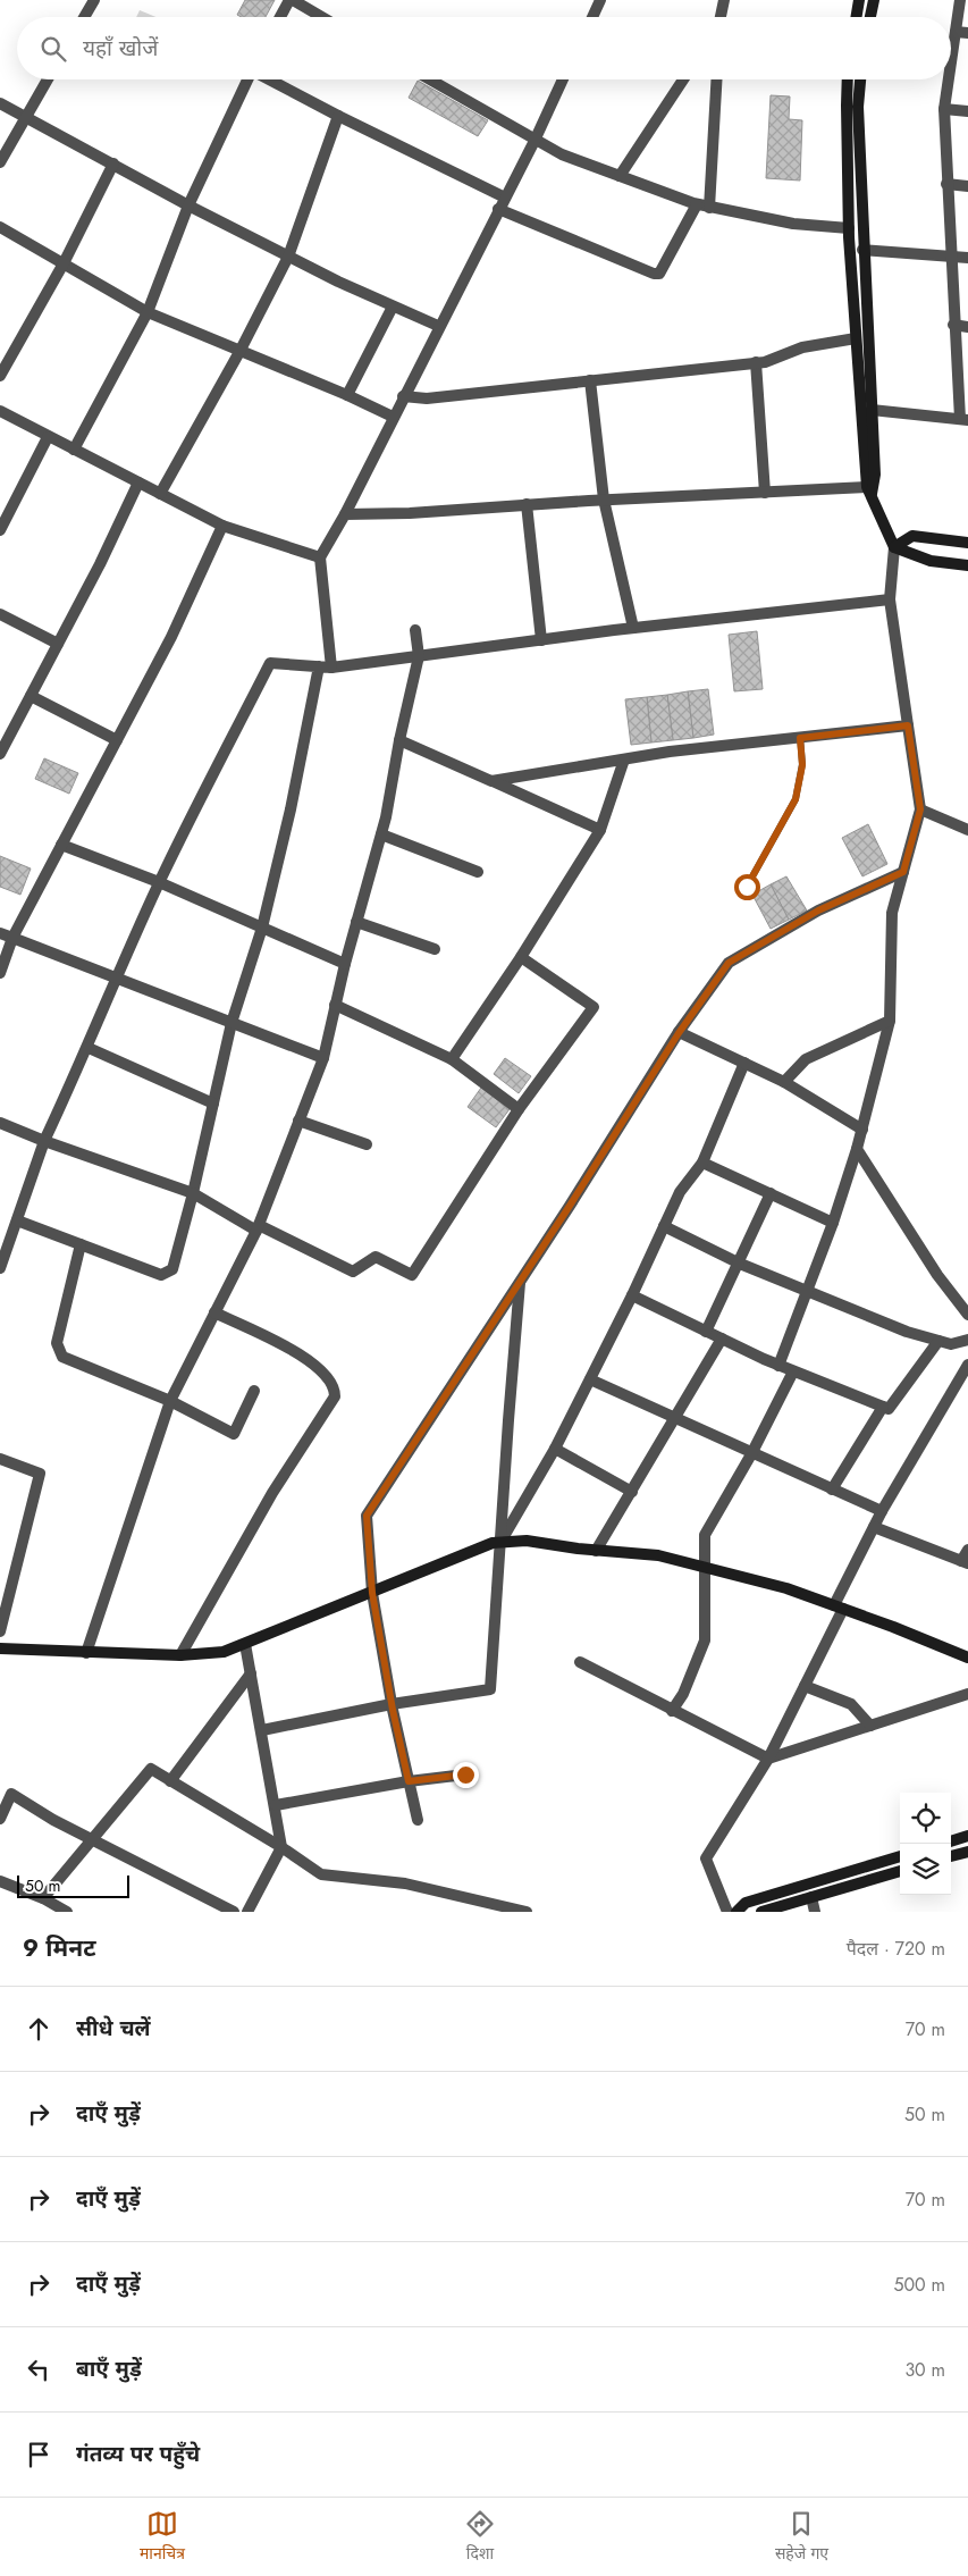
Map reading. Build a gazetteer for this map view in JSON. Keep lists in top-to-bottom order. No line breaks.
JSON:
{"scale_bar":"50 m","page":{"search":"यहाँ खोजें","scale":"50 m","heading":["9 मिनट","पैदल · 720 m"],"list":[["सीधे चलें","70 m"],["दाएँ मुड़ें","50 m"],["दाएँ मुड़ें","70 m"],["दाएँ मुड़ें","500 m"],["बाएँ मुड़ें","30 m"],"गंतव्य पर पहुँचे"],"nav":["मानचित्र","दिशा","सहेजे गए"]}}
